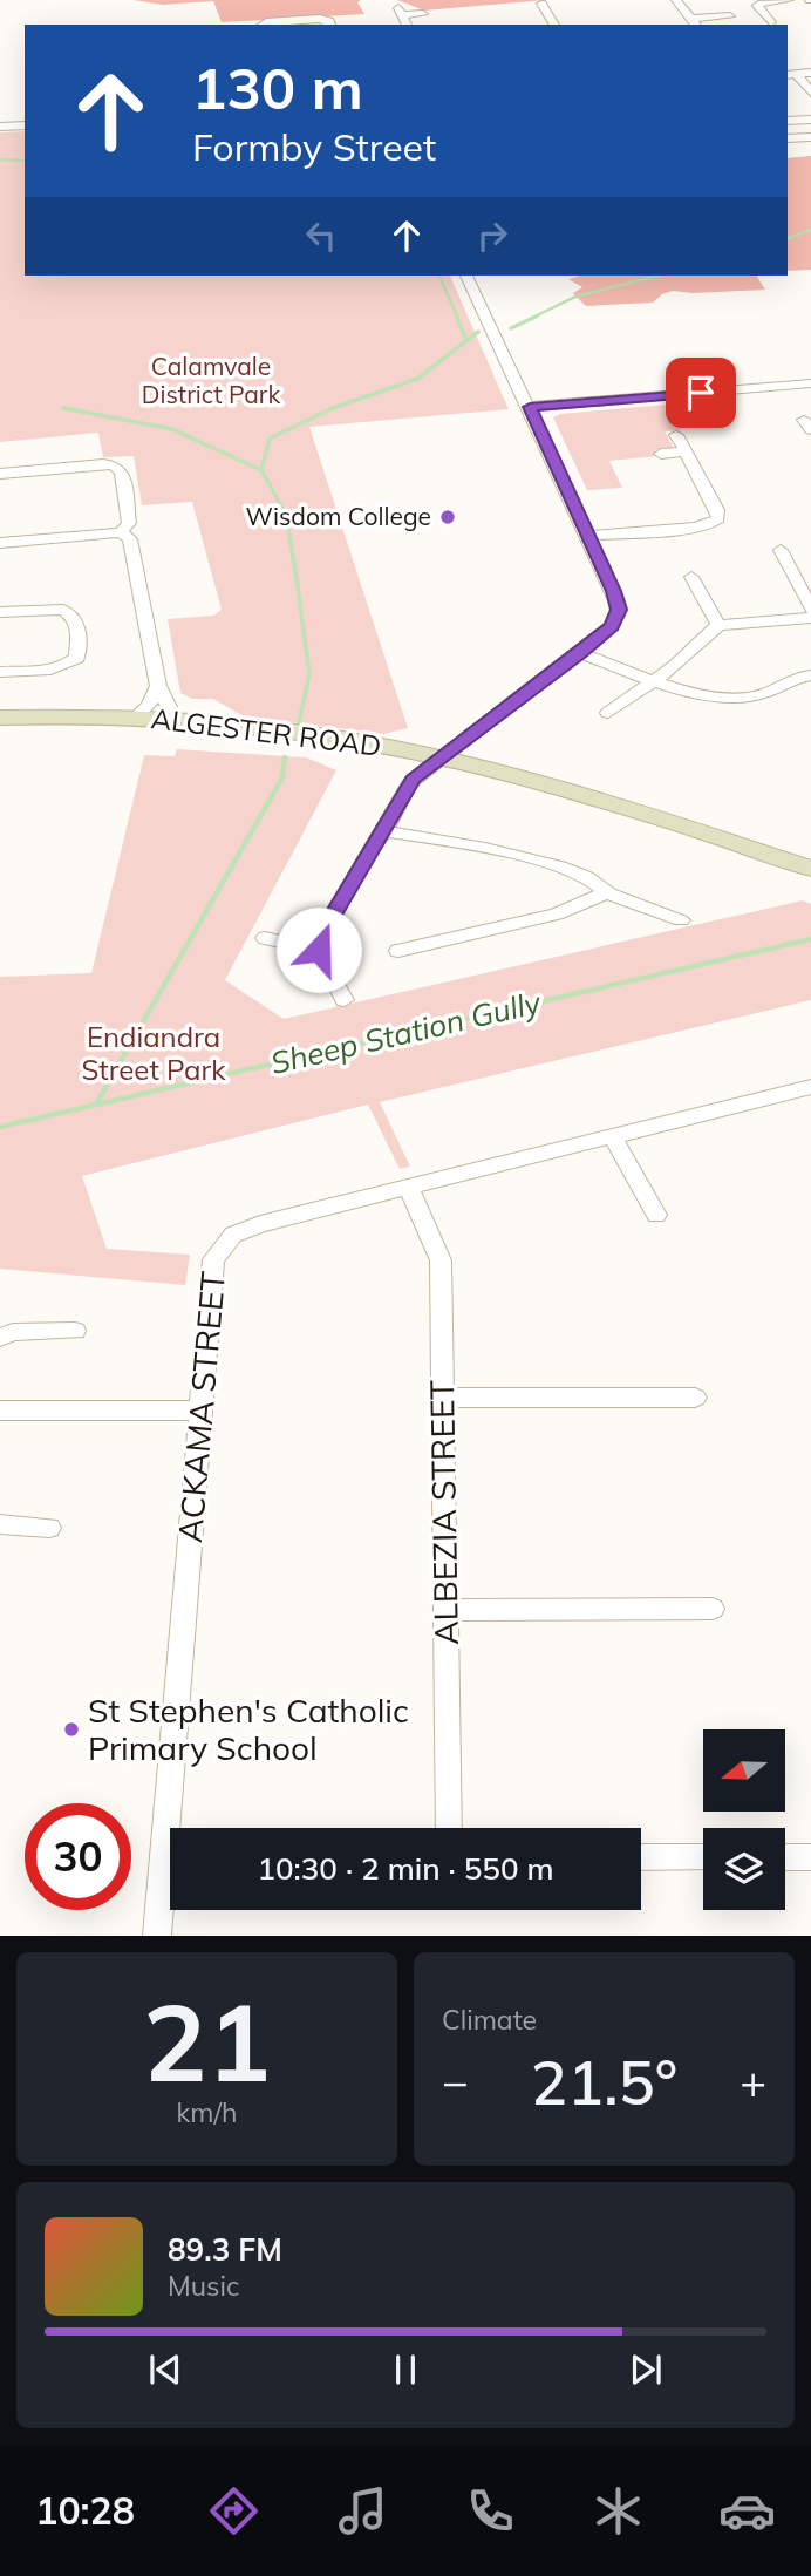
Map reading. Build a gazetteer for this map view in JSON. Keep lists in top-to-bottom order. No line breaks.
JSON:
{"streets":{"main road":["ALGESTER ROAD"],"street":["ACKAMA STREET","ALBEZIA STREET"]},"crossings":[["ACKAMA STREET","ALBEZIA STREET"]],"water":["Sheep Station Gully"],"parks":["Calamvale District Park","Endiandra Street Park"],"places":["Wisdom College","St Stephen's Catholic Primary School"],"north":"left","page":{"turn":["130 m","Formby Street"],"limit":"30","trip":"10:30 · 2 min · 550 m","tile":[["21","km/h"],"Climate"],"heat":["−","21.5°","+"],"song":["89.3 FM","Music"],"tabs":"10:28"}}
